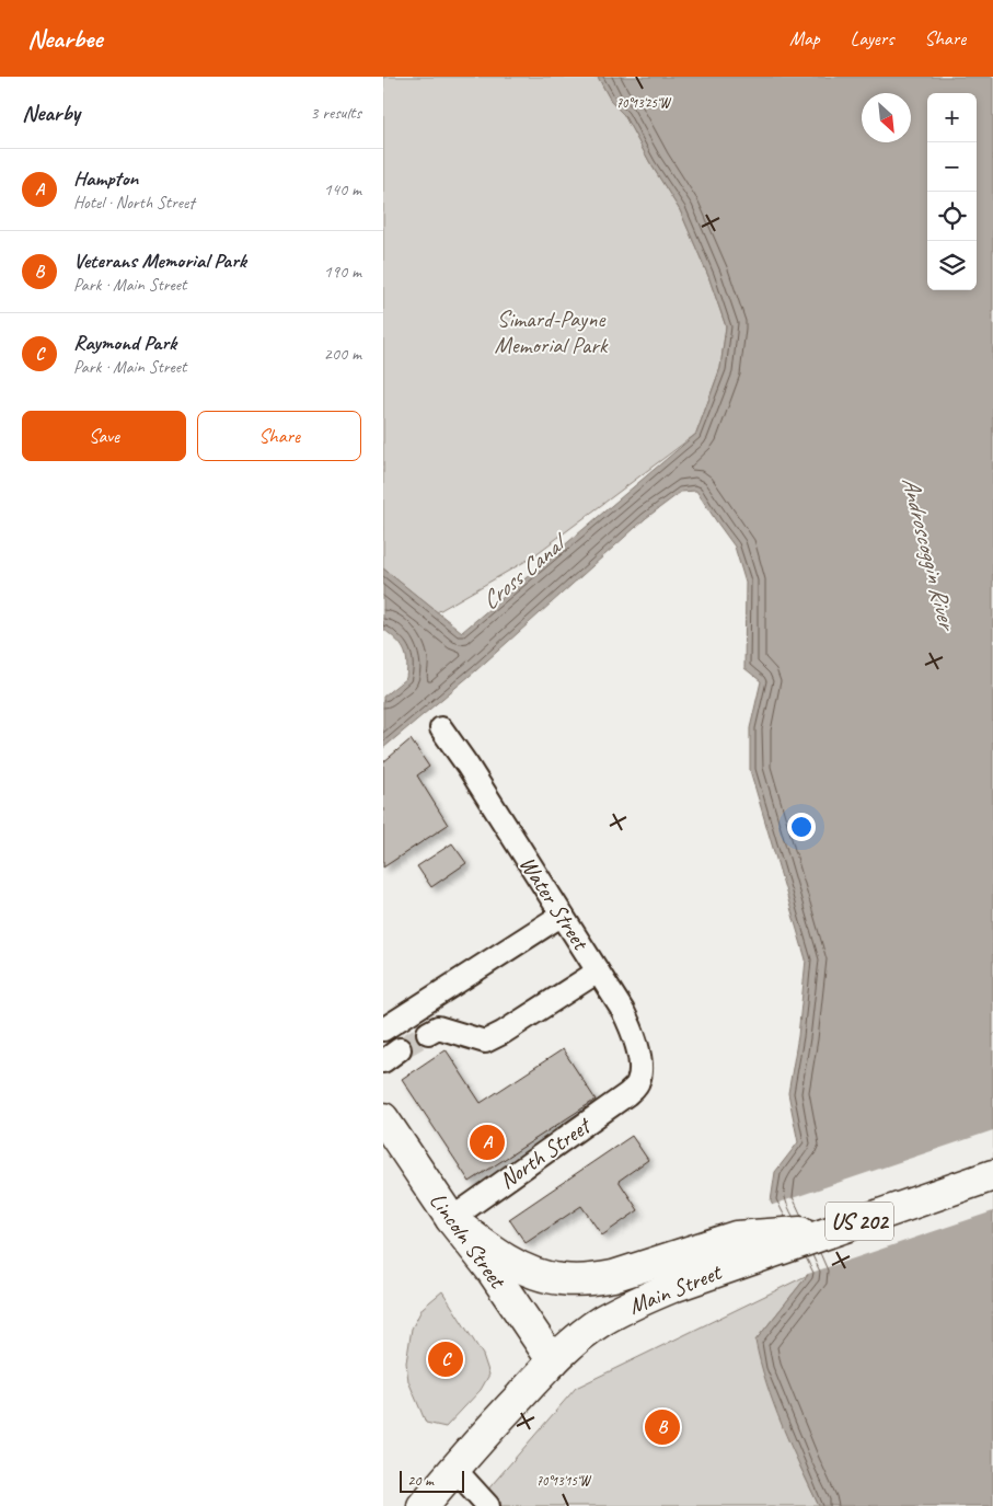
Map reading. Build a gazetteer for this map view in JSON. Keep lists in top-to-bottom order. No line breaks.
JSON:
{"streets":{"highway":["US 202","Lincoln Street","Main Street"],"street":["Water Street","North Street"]},"crossings":[["Water Street","North Street"],["North Street","Lincoln Street"],["Lincoln Street","Main Street"]],"water":["Androscoggin River","Cross Canal"],"parks":["Simard-Payne Memorial Park"],"scale_bar":"20 m","north":"bottom right","page":{"header":"Nearbee","nav":["Map","Layers","Share"],"heading":["Nearby","3 results"],"map_buttons":["+","−"],"list":[{"mark":"A","name":"Hampton","note":"Hotel · North Street","value":"140 m"},{"mark":"B","name":"Veterans Memorial Park","note":"Park · Main Street","value":"190 m"},{"mark":"C","name":"Raymond Park","note":"Park · Main Street","value":"200 m"}],"buttons":["Save","Share"],"pins":["A","C","B"],"scale":"20 m"},"coordinates":["70°13'25\"W","70°13'15\"W"]}
